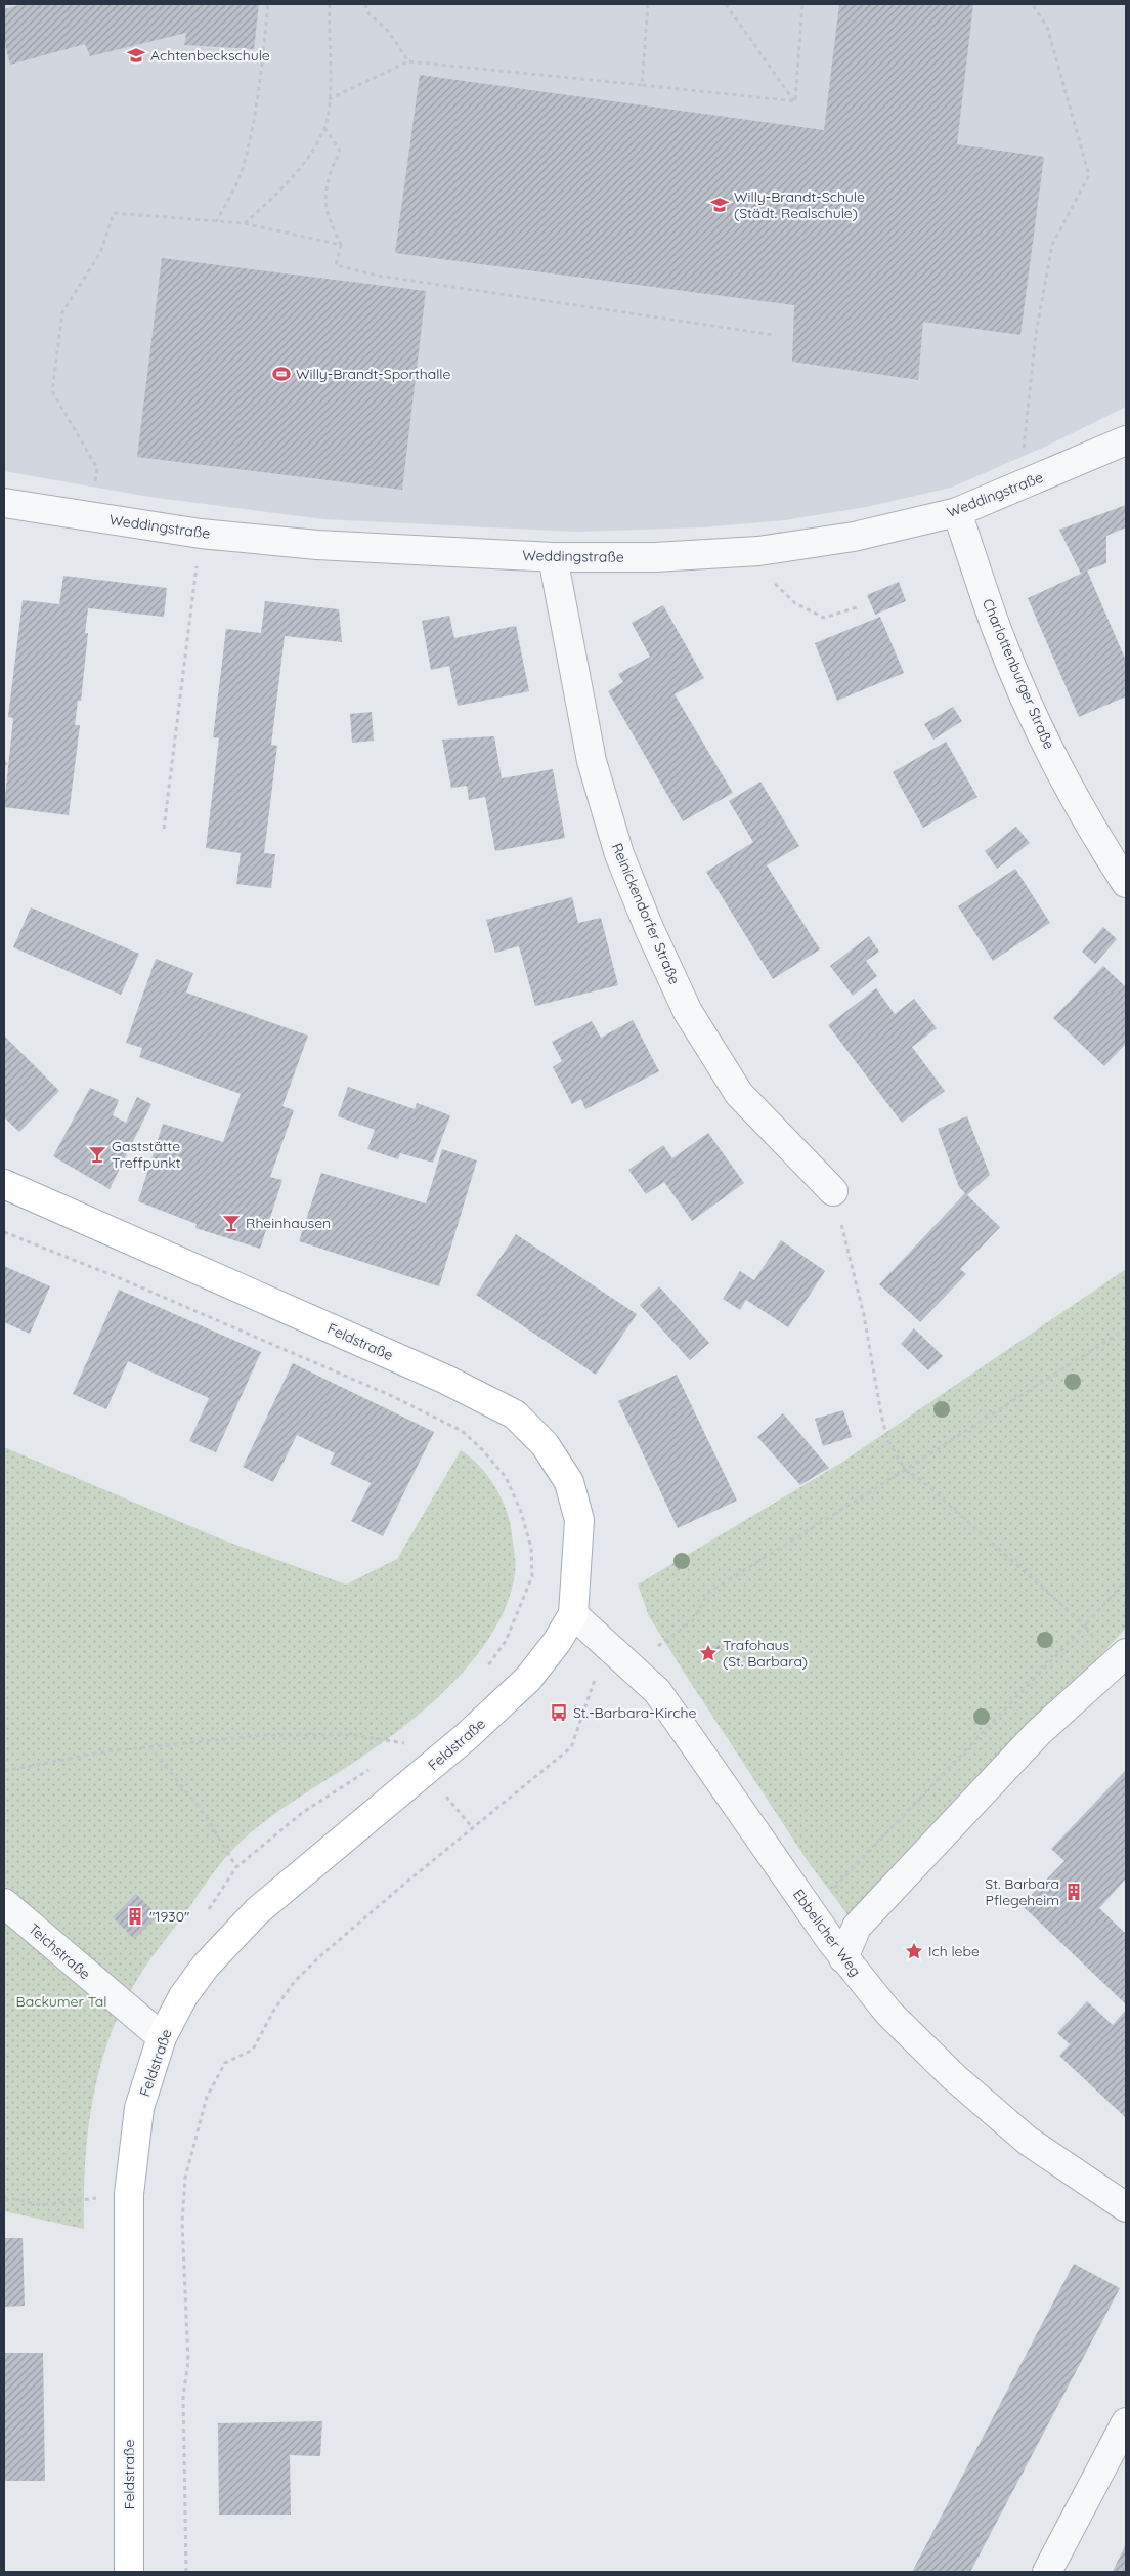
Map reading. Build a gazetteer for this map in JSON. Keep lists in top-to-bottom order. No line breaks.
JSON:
{"streets":{"main road":["Feldstraße"],"street":["Weddingstraße","Charlottenburger Straße","Reinickendorfer Straße","Ebbelicher Weg","Teichstraße"]},"crossings":[["Weddingstraße","Charlottenburger Straße"],["Weddingstraße","Reinickendorfer Straße"],["Feldstraße","Ebbelicher Weg"],["Feldstraße","Teichstraße"]],"parks":["Backumer Tal"],"places":{"school or university":["Achtenbeckschule","Willy-Brandt-Schule (Städt. Realschule)"],"sports":["Willy-Brandt-Sporthalle"],"bar":["Gaststätte Treffpunkt","Rheinhausen"],"place":["Trafohaus (St. Barbara)","Ich lebe"],"bus stop":["St.-Barbara-Kirche"],"building":["St. Barbara Pflegeheim","\"1930\""]}}
